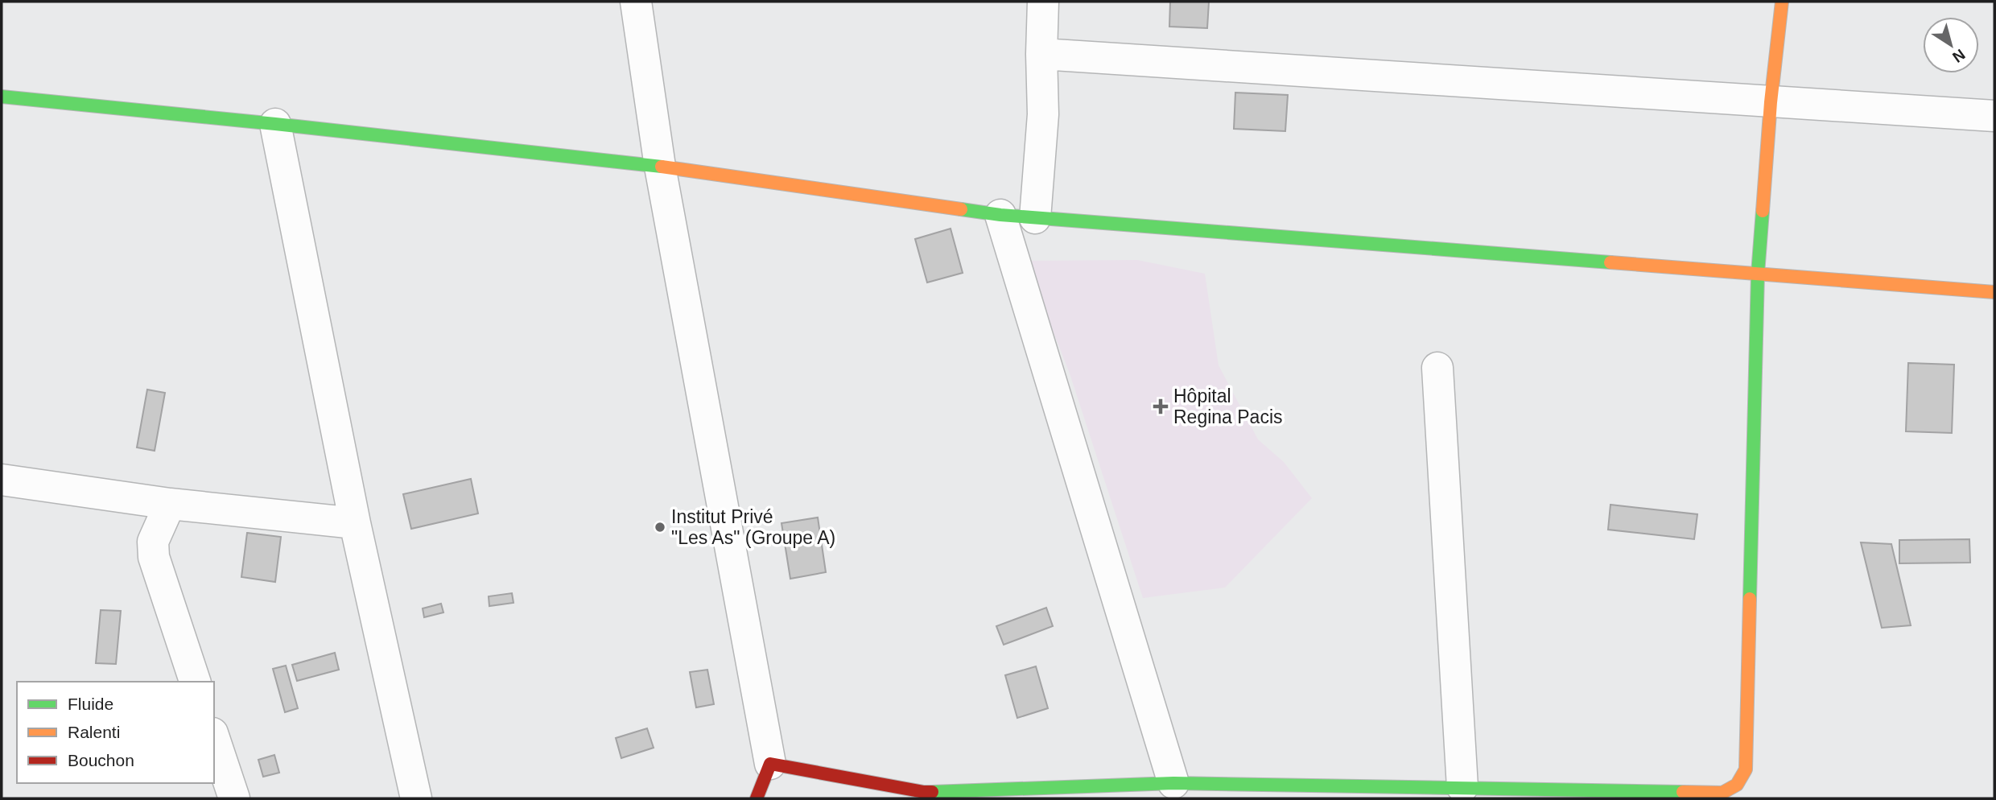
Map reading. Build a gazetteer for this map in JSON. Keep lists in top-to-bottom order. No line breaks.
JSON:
{"places":{"health":["Hôpital Regina Pacis"],"other":["Institut Privé \"Les As\" (Groupe A)"]},"legend":["Fluide","Ralenti","Bouchon"],"north":"bottom right"}
